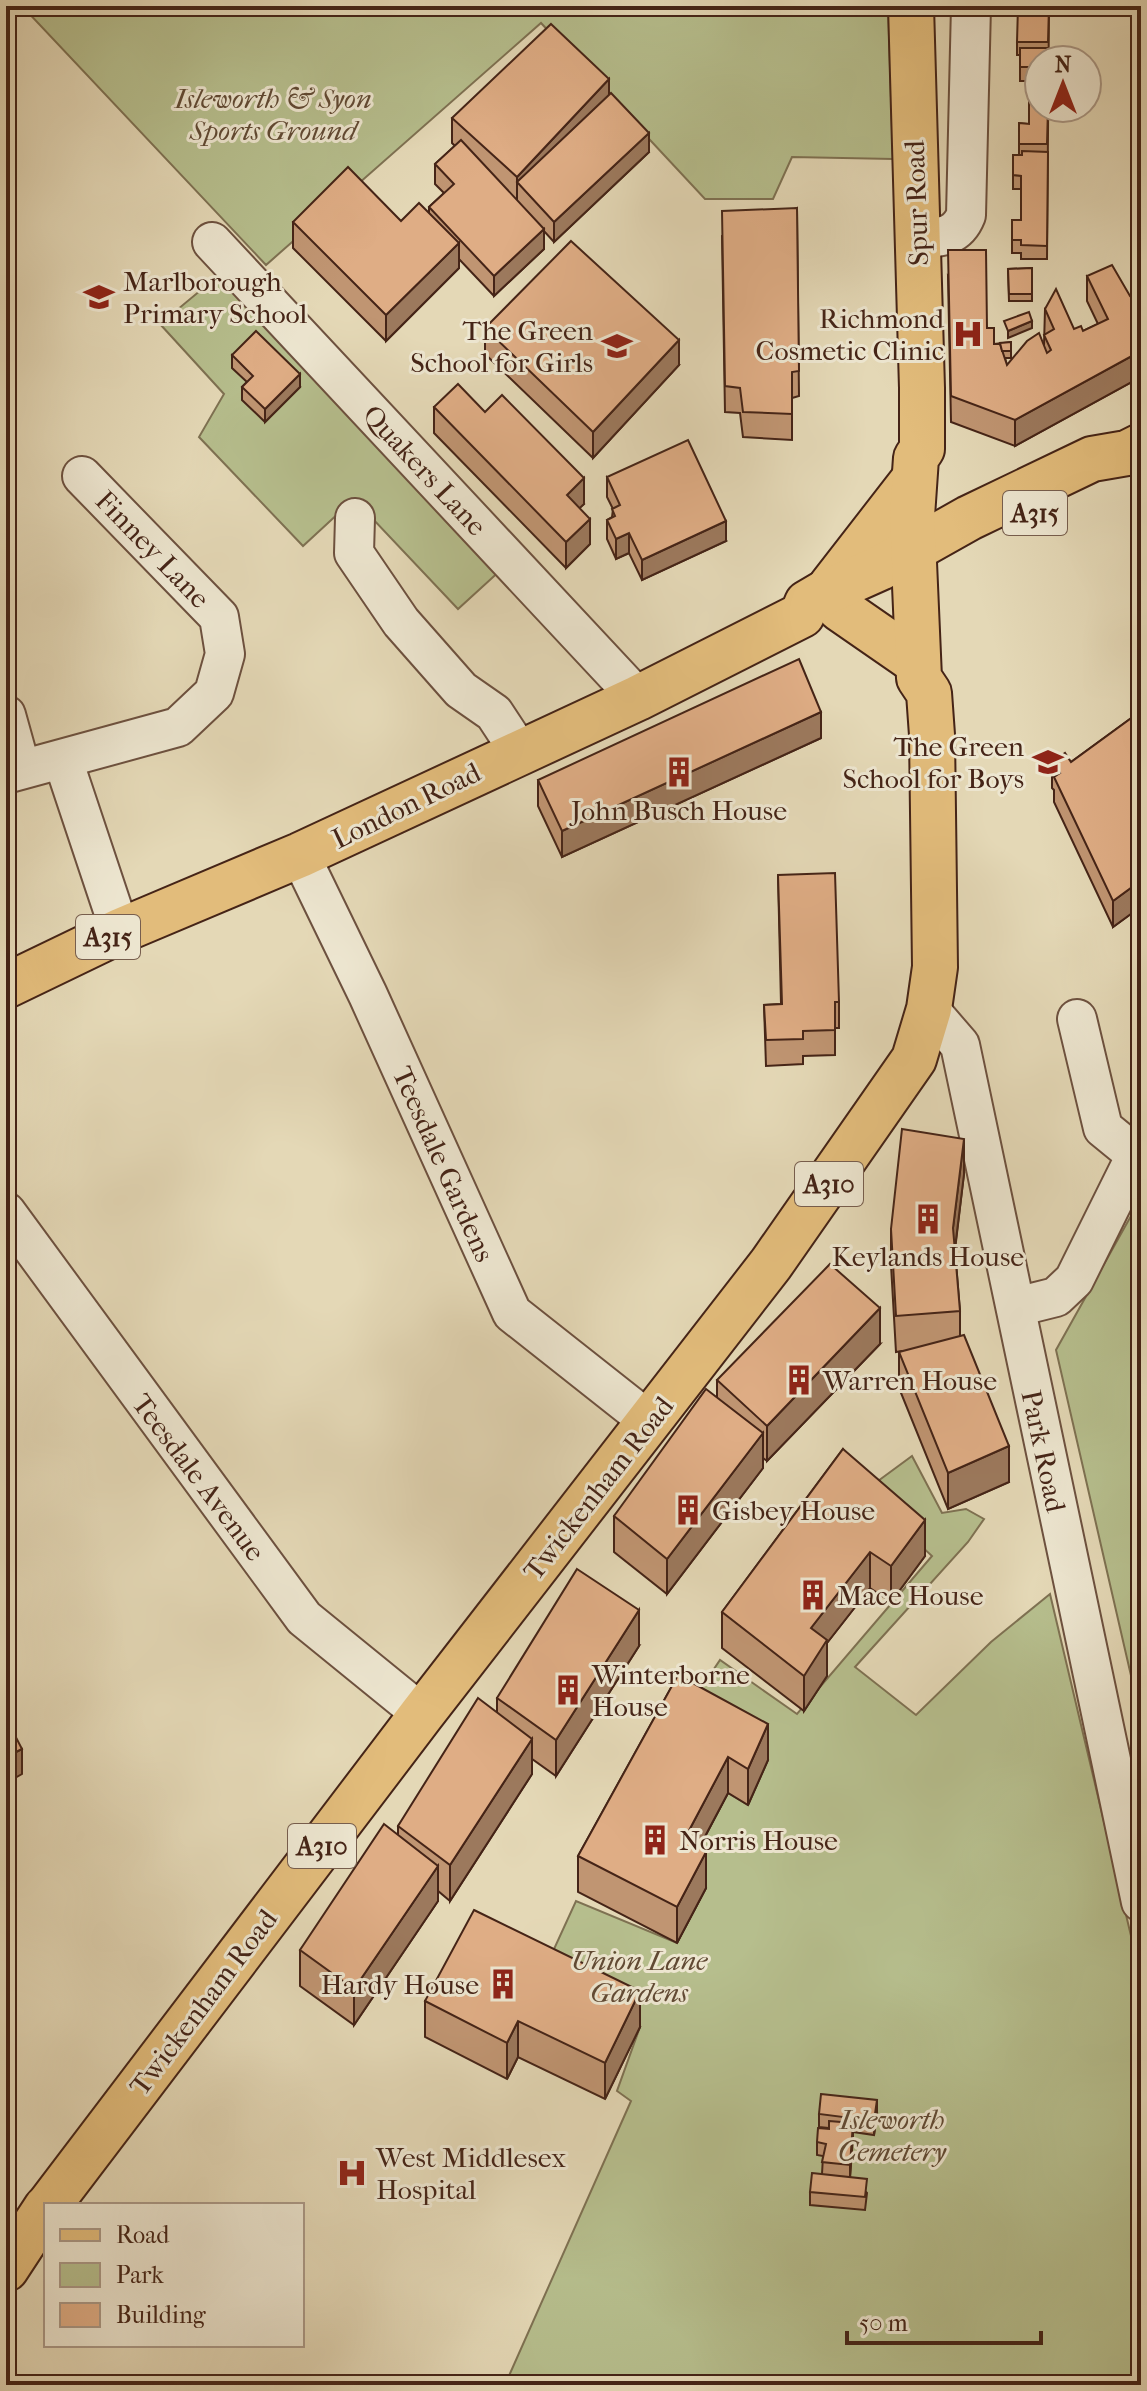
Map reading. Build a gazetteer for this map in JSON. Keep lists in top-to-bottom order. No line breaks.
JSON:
{"streets":{"main road":["Spur Road","A315","London Road","A310","Twickenham Road"],"street":["Quakers Lane","Finney Lane","Teesdale Gardens","Park Road","Teesdale Avenue"]},"crossings":[["Spur Road","London Road"],["Spur Road","Twickenham Road"],["Quakers Lane","London Road"],["London Road","Teesdale Gardens"],["London Road","Twickenham Road"],["Teesdale Gardens","Twickenham Road"],["Park Road","Twickenham Road"],["Teesdale Avenue","Twickenham Road"]],"parks":["Isleworth & Syon Sports Ground","Union Lane Gardens","Isleworth Cemetery"],"places":{"school or university":["Marlborough Primary School","The Green School for Girls","The Green School for Boys"],"hospital":["Richmond Cosmetic Clinic","West Middlesex Hospital"],"building":["John Busch House","Keylands House","Warren House","Gisbey House","Mace House","Winterborne House","Norris House","Hardy House"]},"legend":["Road","Park","Building"],"scale_bar":"50 m","north":"top"}
